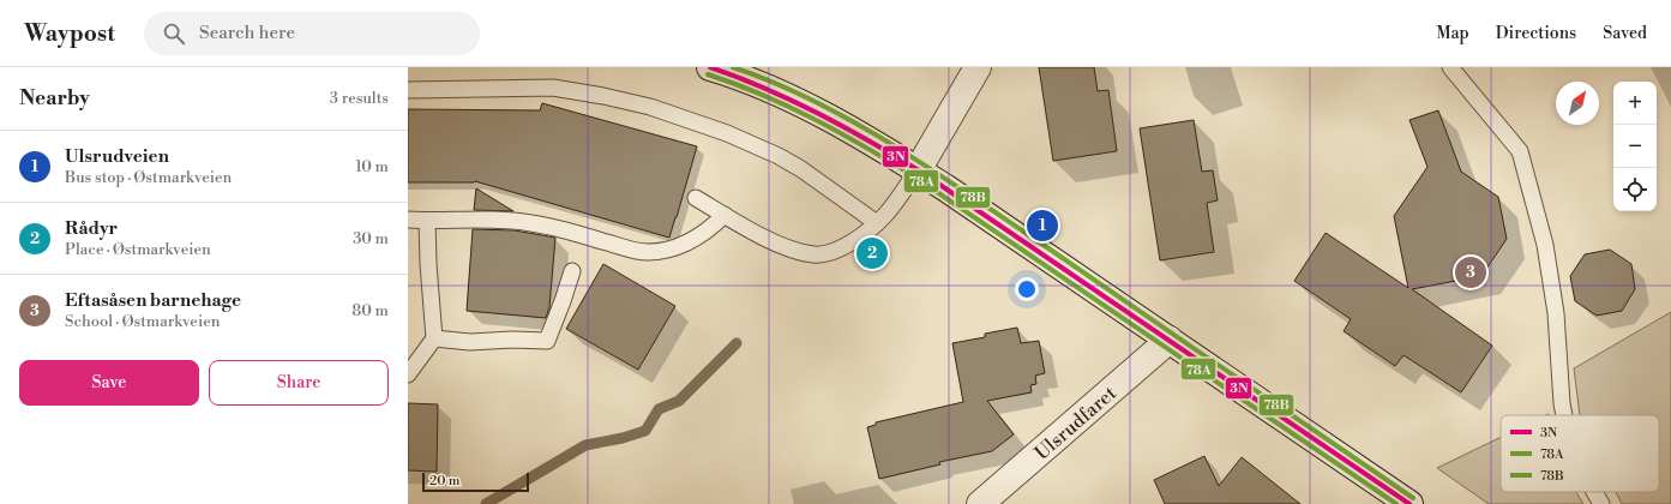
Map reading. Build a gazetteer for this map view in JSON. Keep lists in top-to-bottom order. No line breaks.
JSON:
{"streets":{"street":["Ulsrudfaret"]},"lines":["transit line 3N","transit line 78B","transit line 78A"],"legend":["3N","78A","78B"],"scale_bar":"20 m","north":"top right","page":{"header":"Waypost","search":"Search here","nav":["Map","Directions","Saved"],"heading":["Nearby","3 results"],"map_buttons":["+","−"],"list":[{"mark":"1","name":"Ulsrudveien","note":"Bus stop · Østmarkveien","value":"10 m"},{"mark":"2","name":"Rådyr","note":"Place · Østmarkveien","value":"30 m"},{"mark":"3","name":"Eftasåsen barnehage","note":"School · Østmarkveien","value":"80 m"}],"pins":["1","2","3"],"buttons":["Save","Share"],"scale":"20 m"}}
